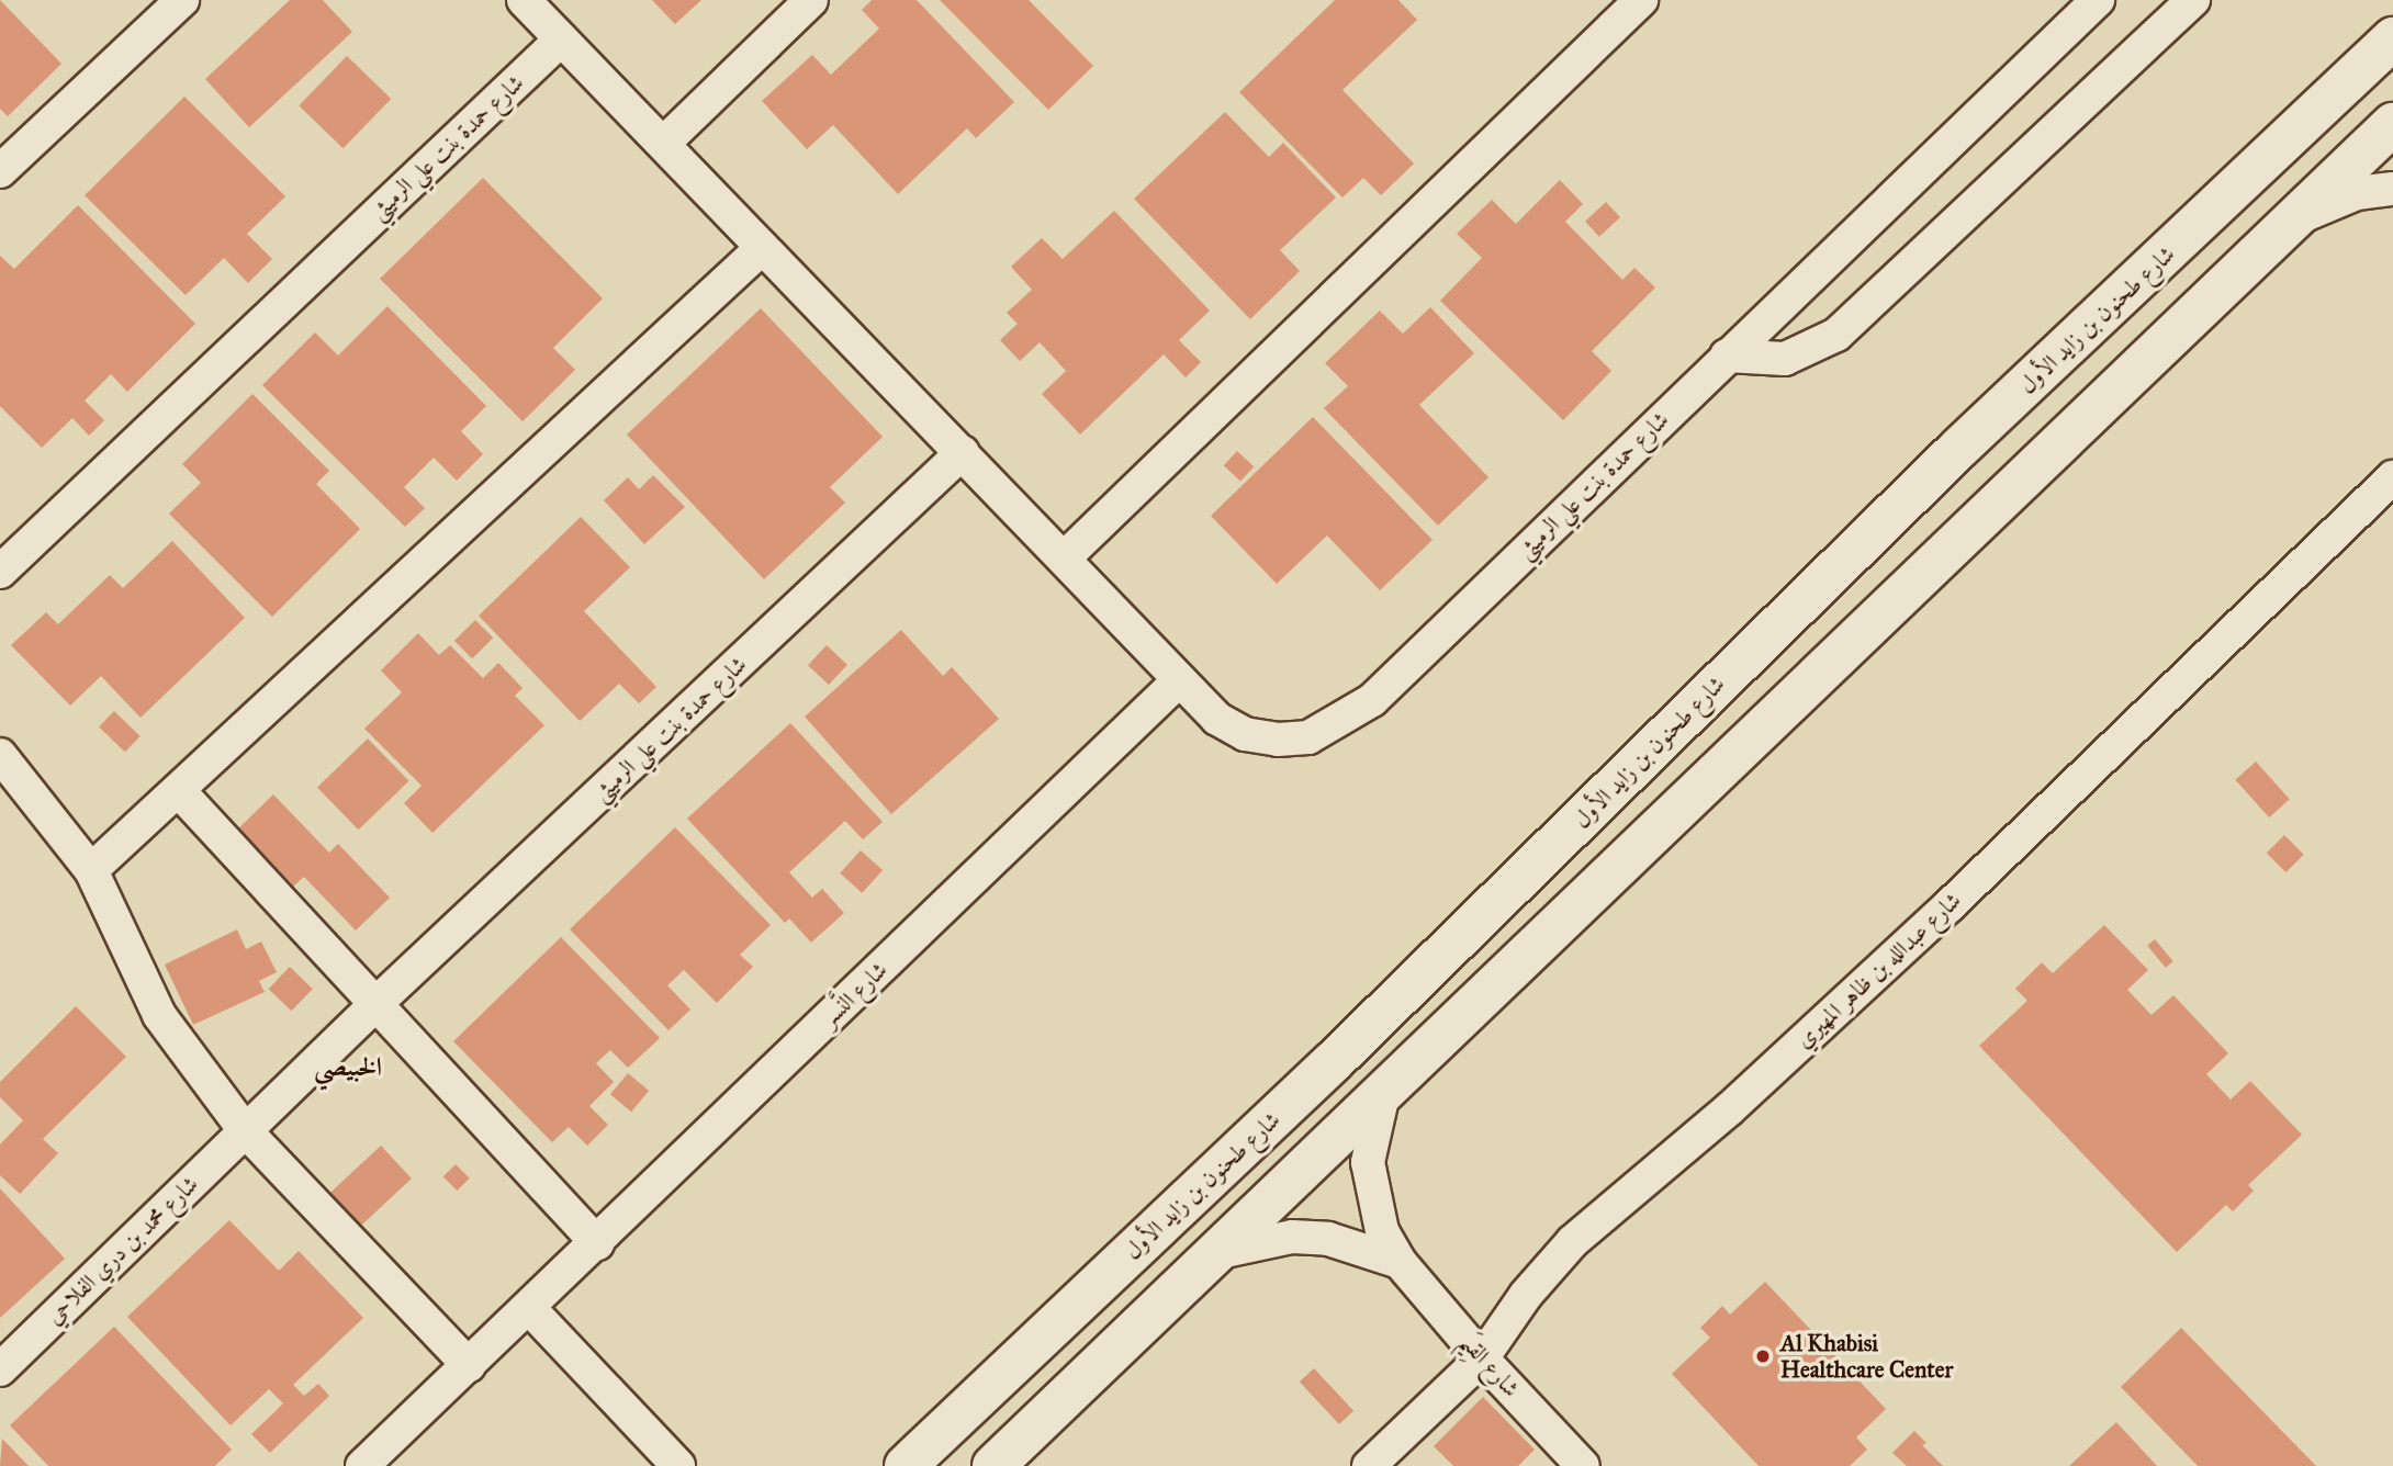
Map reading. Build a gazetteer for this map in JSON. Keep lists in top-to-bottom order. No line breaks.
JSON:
{"streets":{"street":["شارع حمدة بنت علي الرميثي","شارع طحنون بن زايد الأول","شارع عبدالله بن ظاهر المهيري","شارع النَّسر","شارع محمد بن دري الفلاحي","شارع القِيَم"]},"crossings":[["شارع حمدة بنت علي الرميثي","شارع النَّسر"],["شارع حمدة بنت علي الرميثي","شارع محمد بن دري الفلاحي"],["شارع عبدالله بن ظاهر المهيري","شارع القِيَم"]],"districts":["الخبيصي"],"places":["Al Khabisi Healthcare Center"]}
